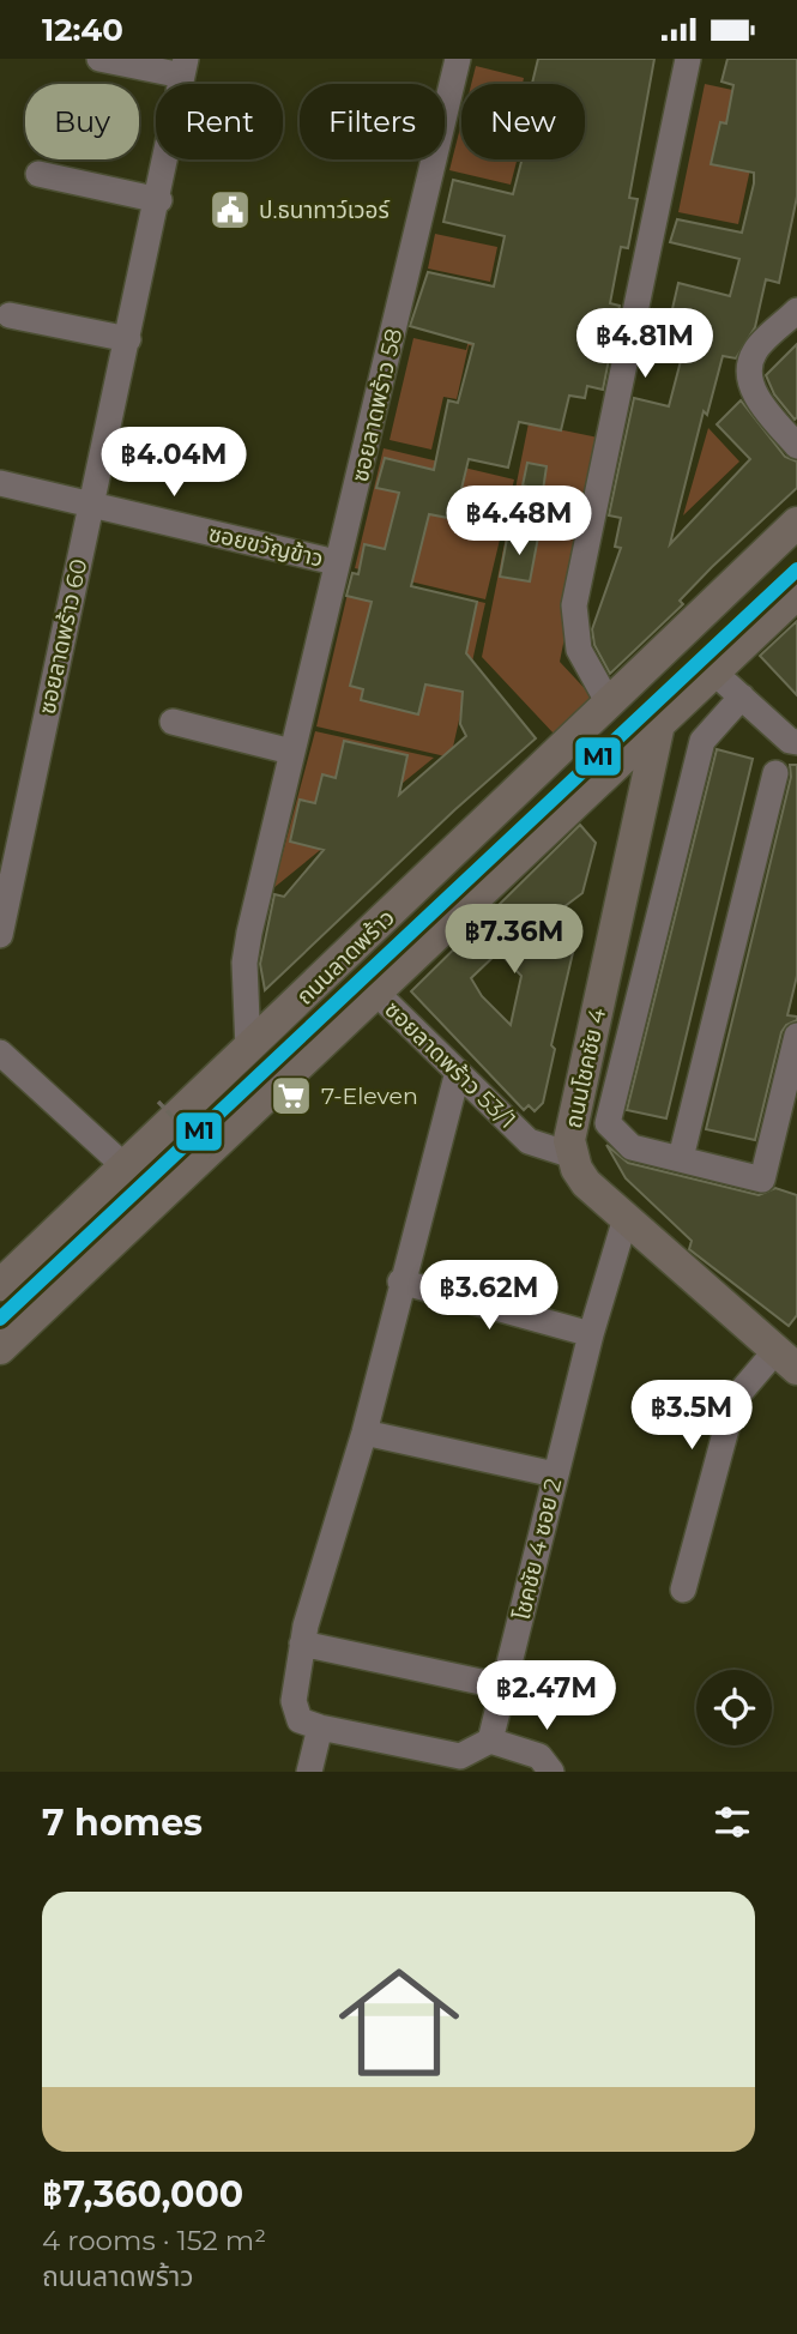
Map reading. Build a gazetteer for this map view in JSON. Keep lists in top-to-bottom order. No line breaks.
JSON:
{"streets":{"main road":["ถนนลาดพร้าว","ถนนโชคชัย 4"],"street":["ซอยลาดพร้าว 58","ซอยขวัญข้าว","ซอยลาดพร้าว 60","ซอยลาดพร้าว 53/1","โชคชัย 4 ซอย 2"]},"crossings":[["ซอยลาดพร้าว 58","ซอยขวัญข้าว"],["ซอยลาดพร้าว 58","ถนนลาดพร้าว"],["ซอยขวัญข้าว","ซอยลาดพร้าว 60"],["ถนนลาดพร้าว","ซอยลาดพร้าว 53/1"],["ถนนลาดพร้าว","ถนนโชคชัย 4"],["ซอยลาดพร้าว 53/1","ถนนโชคชัย 4"],["ถนนโชคชัย 4","โชคชัย 4 ซอย 2"]],"places":{"public building":["ป.ธนาทาว์เวอร์"],"supermarket":["7-Eleven"]},"lines":["transit line M1"],"page":{"status":"12:40","chip":["Buy","Rent","Filters","New"],"price":["฿4.81M","฿4.04M","฿4.48M","฿7.36M","฿3.62M","฿3.5M","฿2.47M"],"heading":"7 homes","list":[{"name":"฿7,360,000","note":"4 rooms · 152 m² · ถนนลาดพร้าว"}]}}
